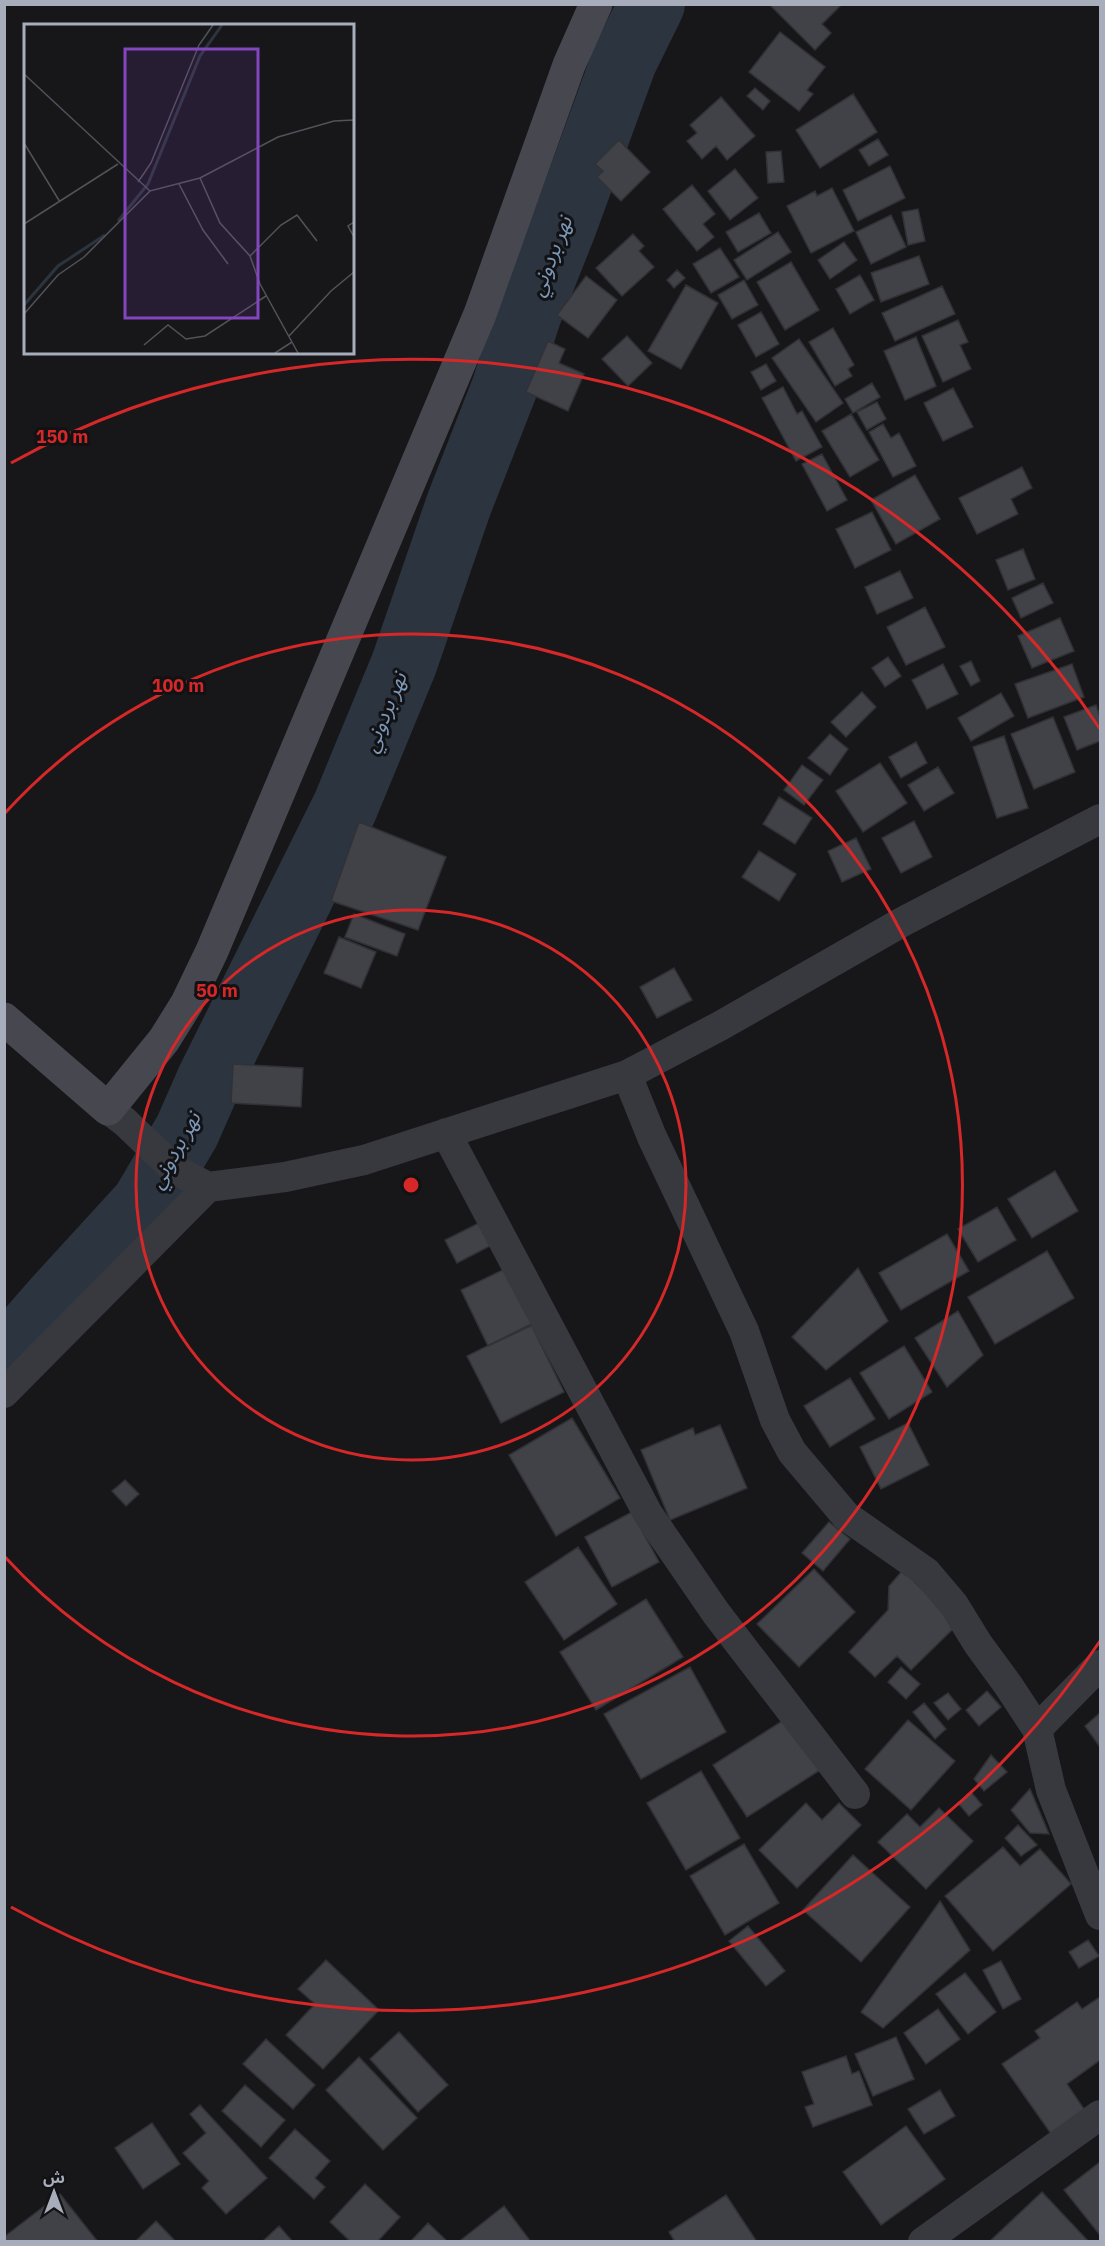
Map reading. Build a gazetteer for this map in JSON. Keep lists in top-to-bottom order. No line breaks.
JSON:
{"water":["نهر بردوني"],"north":"top","rings":["150 m","100 m","50 m"]}
